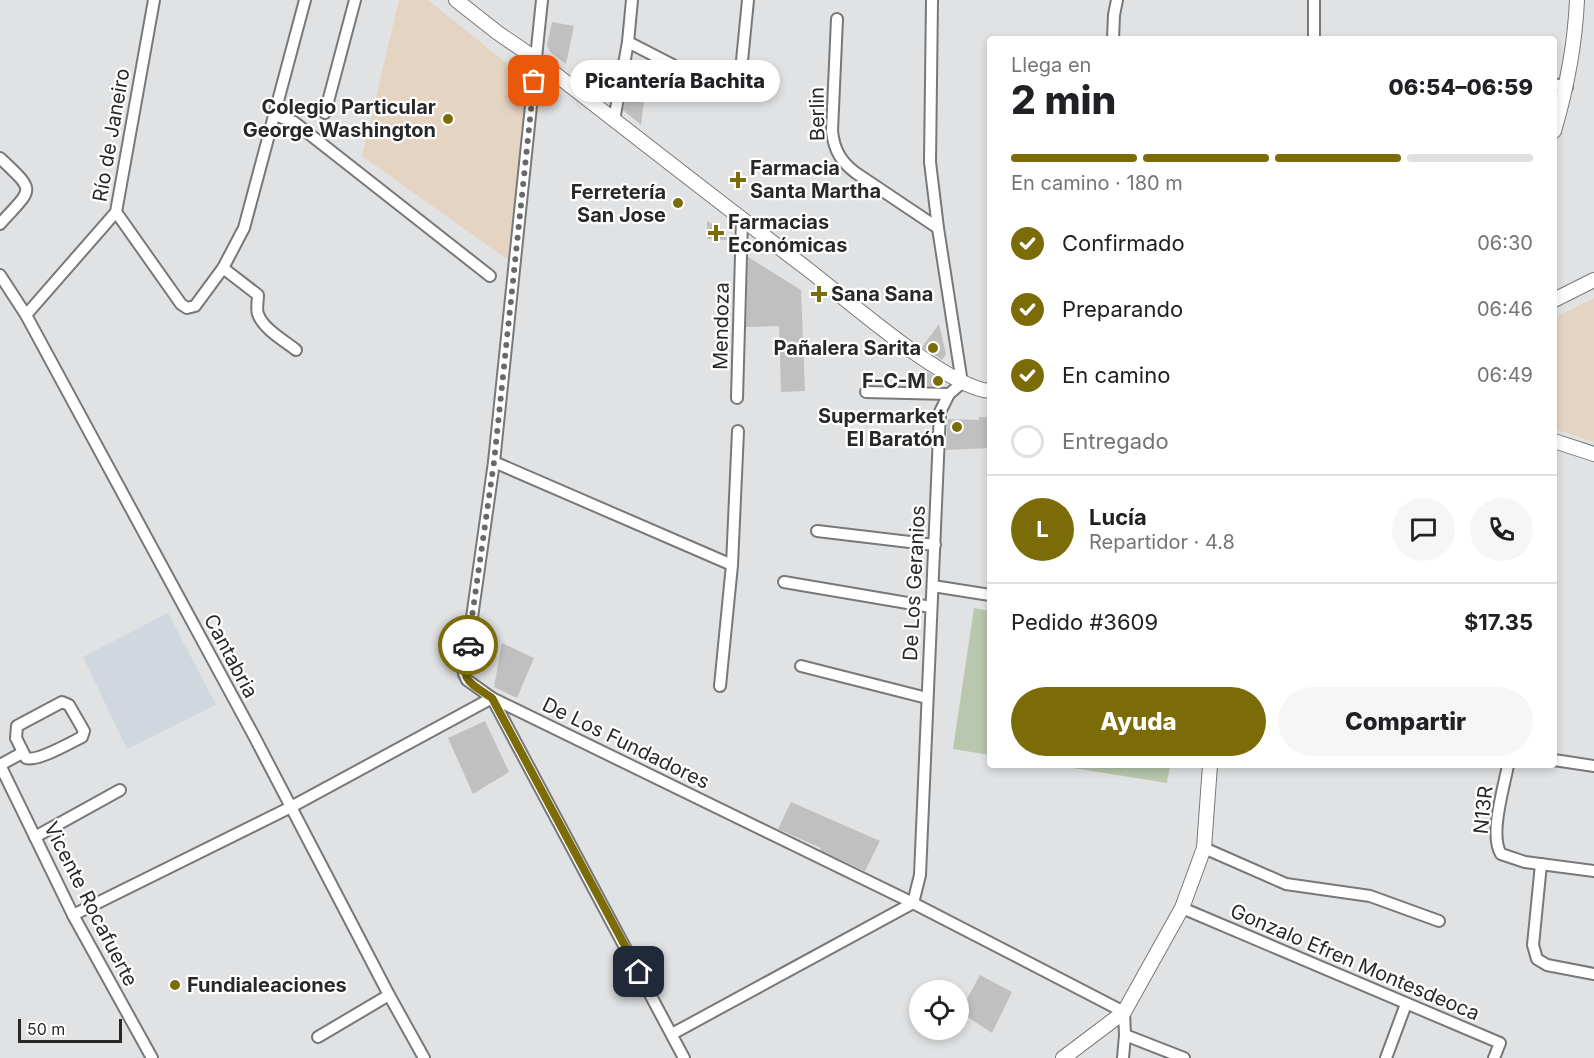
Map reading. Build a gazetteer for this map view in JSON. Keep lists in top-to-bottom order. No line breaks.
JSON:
{"streets":{"street":["Berlin","Río de Janeiro","Mendoza","De Los Geranios","Cantabria","De Los Fundadores","N13R","Vicente Rocafuerte","Gonzalo Efren Montesdeoca"]},"crossings":[["Río de Janeiro","Cantabria"],["De Los Geranios","De Los Fundadores"]],"places":{"other":["Picantería Bachita","Colegio Particular George Washington","Ferretería San Jose","Pañalera Sarita","F-C-M","Supermarket El Baratón","Fundialeaciones"],"health":["Farmacia Santa Martha","Farmacias Económicas","Sana Sana"]},"scale_bar":"50 m","page":{"heading":["2 min","Llega en","06:54–06:59"],"panel":["Lucía","Repartidor · 4.8","Pedido #3609","$17.35"],"bubble":"Picantería Bachita","bar":"En camino · 180 m","list":[["Confirmado","06:30"],["Preparando","06:46"],["En camino","06:49"],"Entregado"],"round":"L","buttons":["Ayuda","Compartir"],"scale":"50 m"}}
